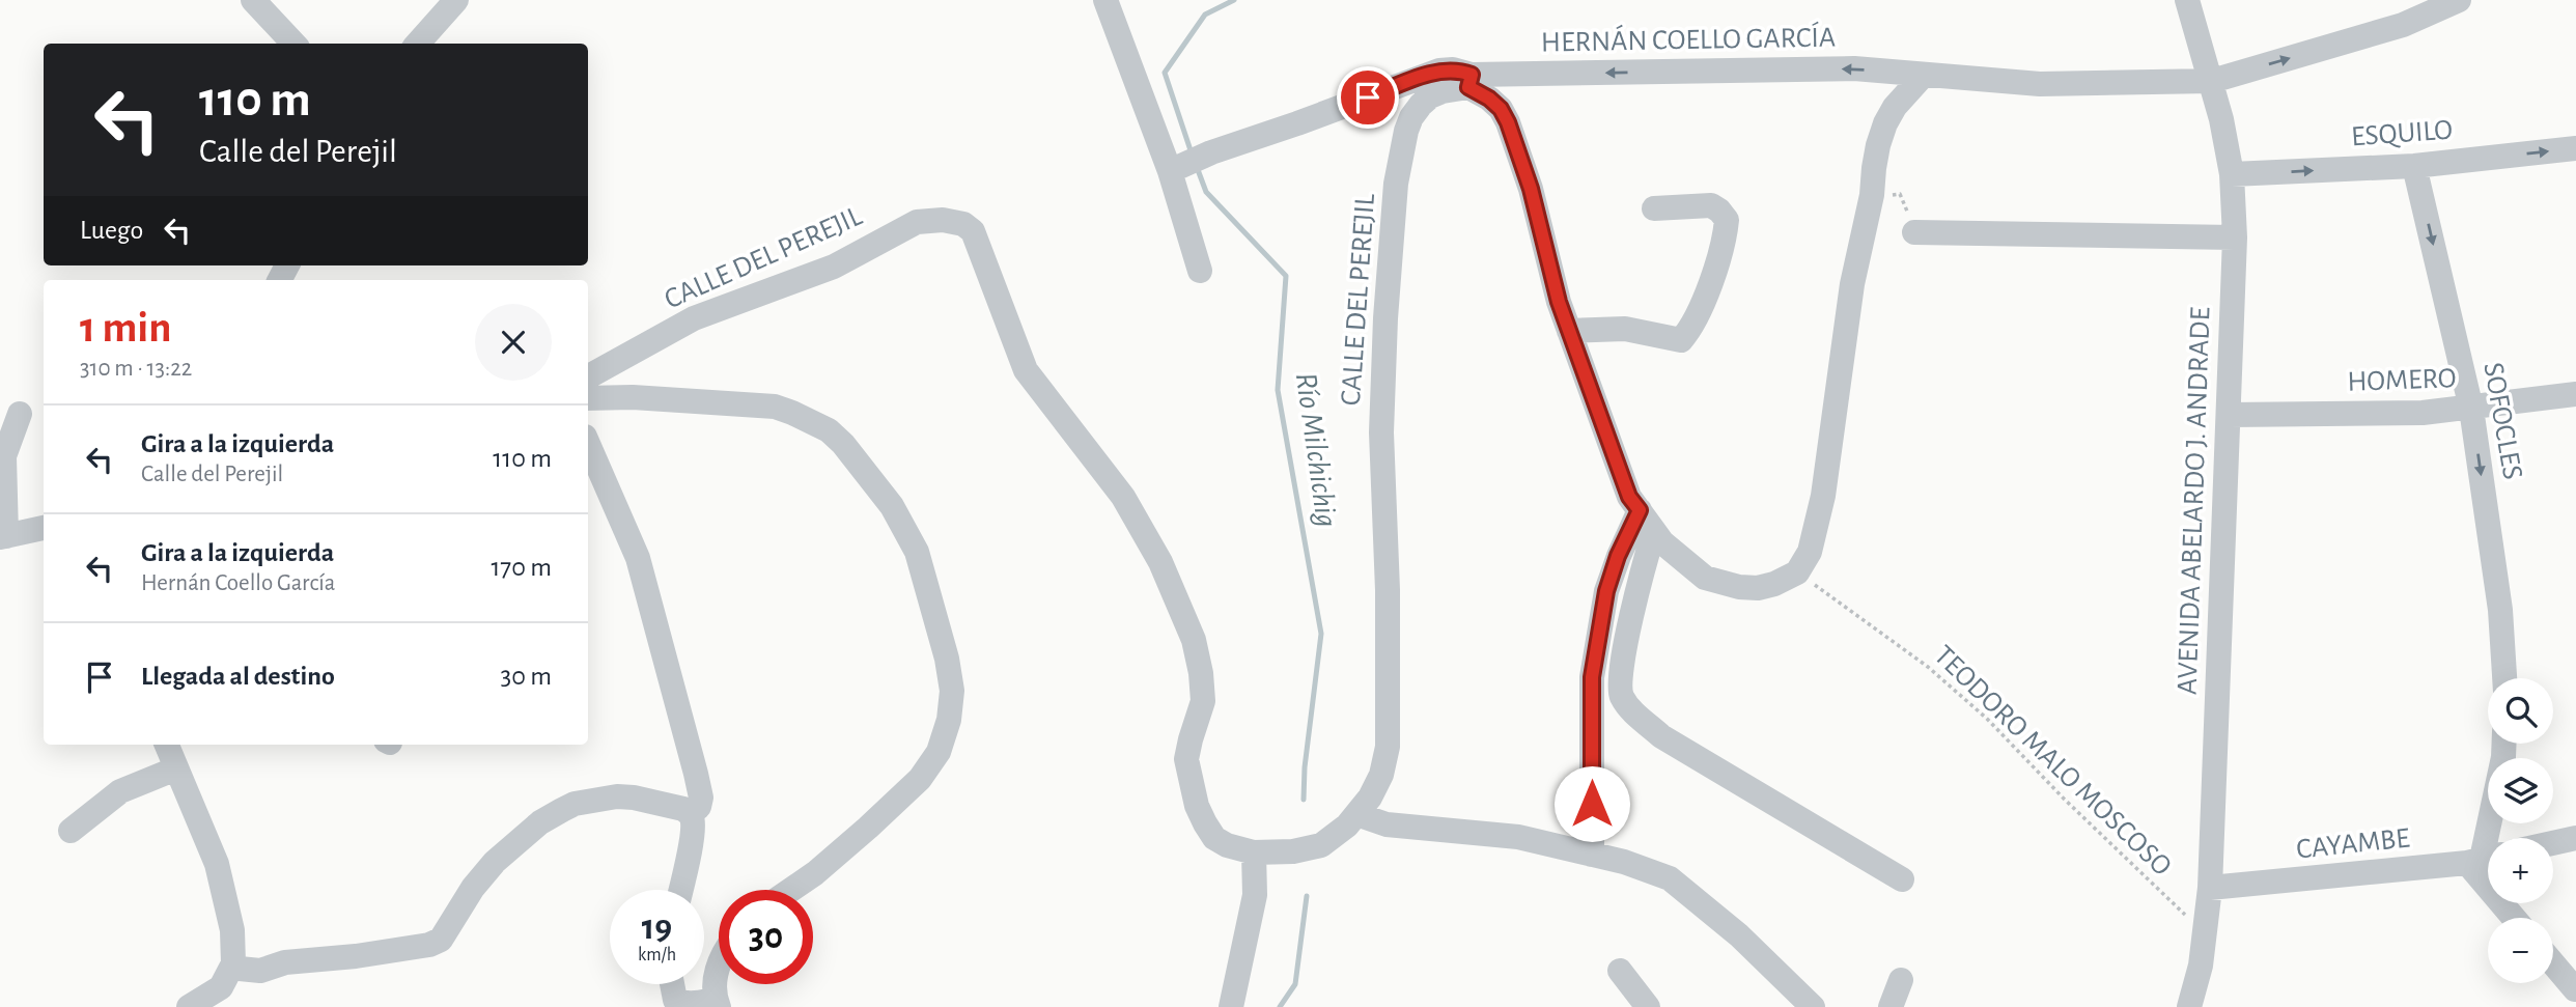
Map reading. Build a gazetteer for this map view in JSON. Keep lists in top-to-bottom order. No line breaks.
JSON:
{"streets":{"street":["HERNÁN COELLO GARCÍA","ESQUILO","CALLE DEL PEREJIL","HOMERO","SOFOCLES","AVENIDA ABELARDO J. ANDRADE","CAYAMBE"],"path":["TEODORO MALO MOSCOSO"]},"crossings":[["HERNÁN COELLO GARCÍA","CALLE DEL PEREJIL"],["HERNÁN COELLO GARCÍA","AVENIDA ABELARDO J. ANDRADE"],["ESQUILO","SOFOCLES"],["ESQUILO","AVENIDA ABELARDO J. ANDRADE"],["HOMERO","SOFOCLES"],["HOMERO","AVENIDA ABELARDO J. ANDRADE"],["AVENIDA ABELARDO J. ANDRADE","TEODORO MALO MOSCOSO"],["AVENIDA ABELARDO J. ANDRADE","CAYAMBE"]],"one_way":["ESQUILO","SOFOCLES"],"water":["Río Milchichig"],"page":{"turn":["110 m","Calle del Perejil"],"then":"Luego","heading":["1 min","310 m · 13:22"],"list":[{"name":"Gira a la izquierda","note":"Calle del Perejil","value":"110 m"},{"name":"Gira a la izquierda","note":"Hernán Coello García","value":"170 m"},{"name":"Llegada al destino","value":"30 m"}],"map_buttons":["+","−"],"speed":"19 km/h","limit":"30"}}
